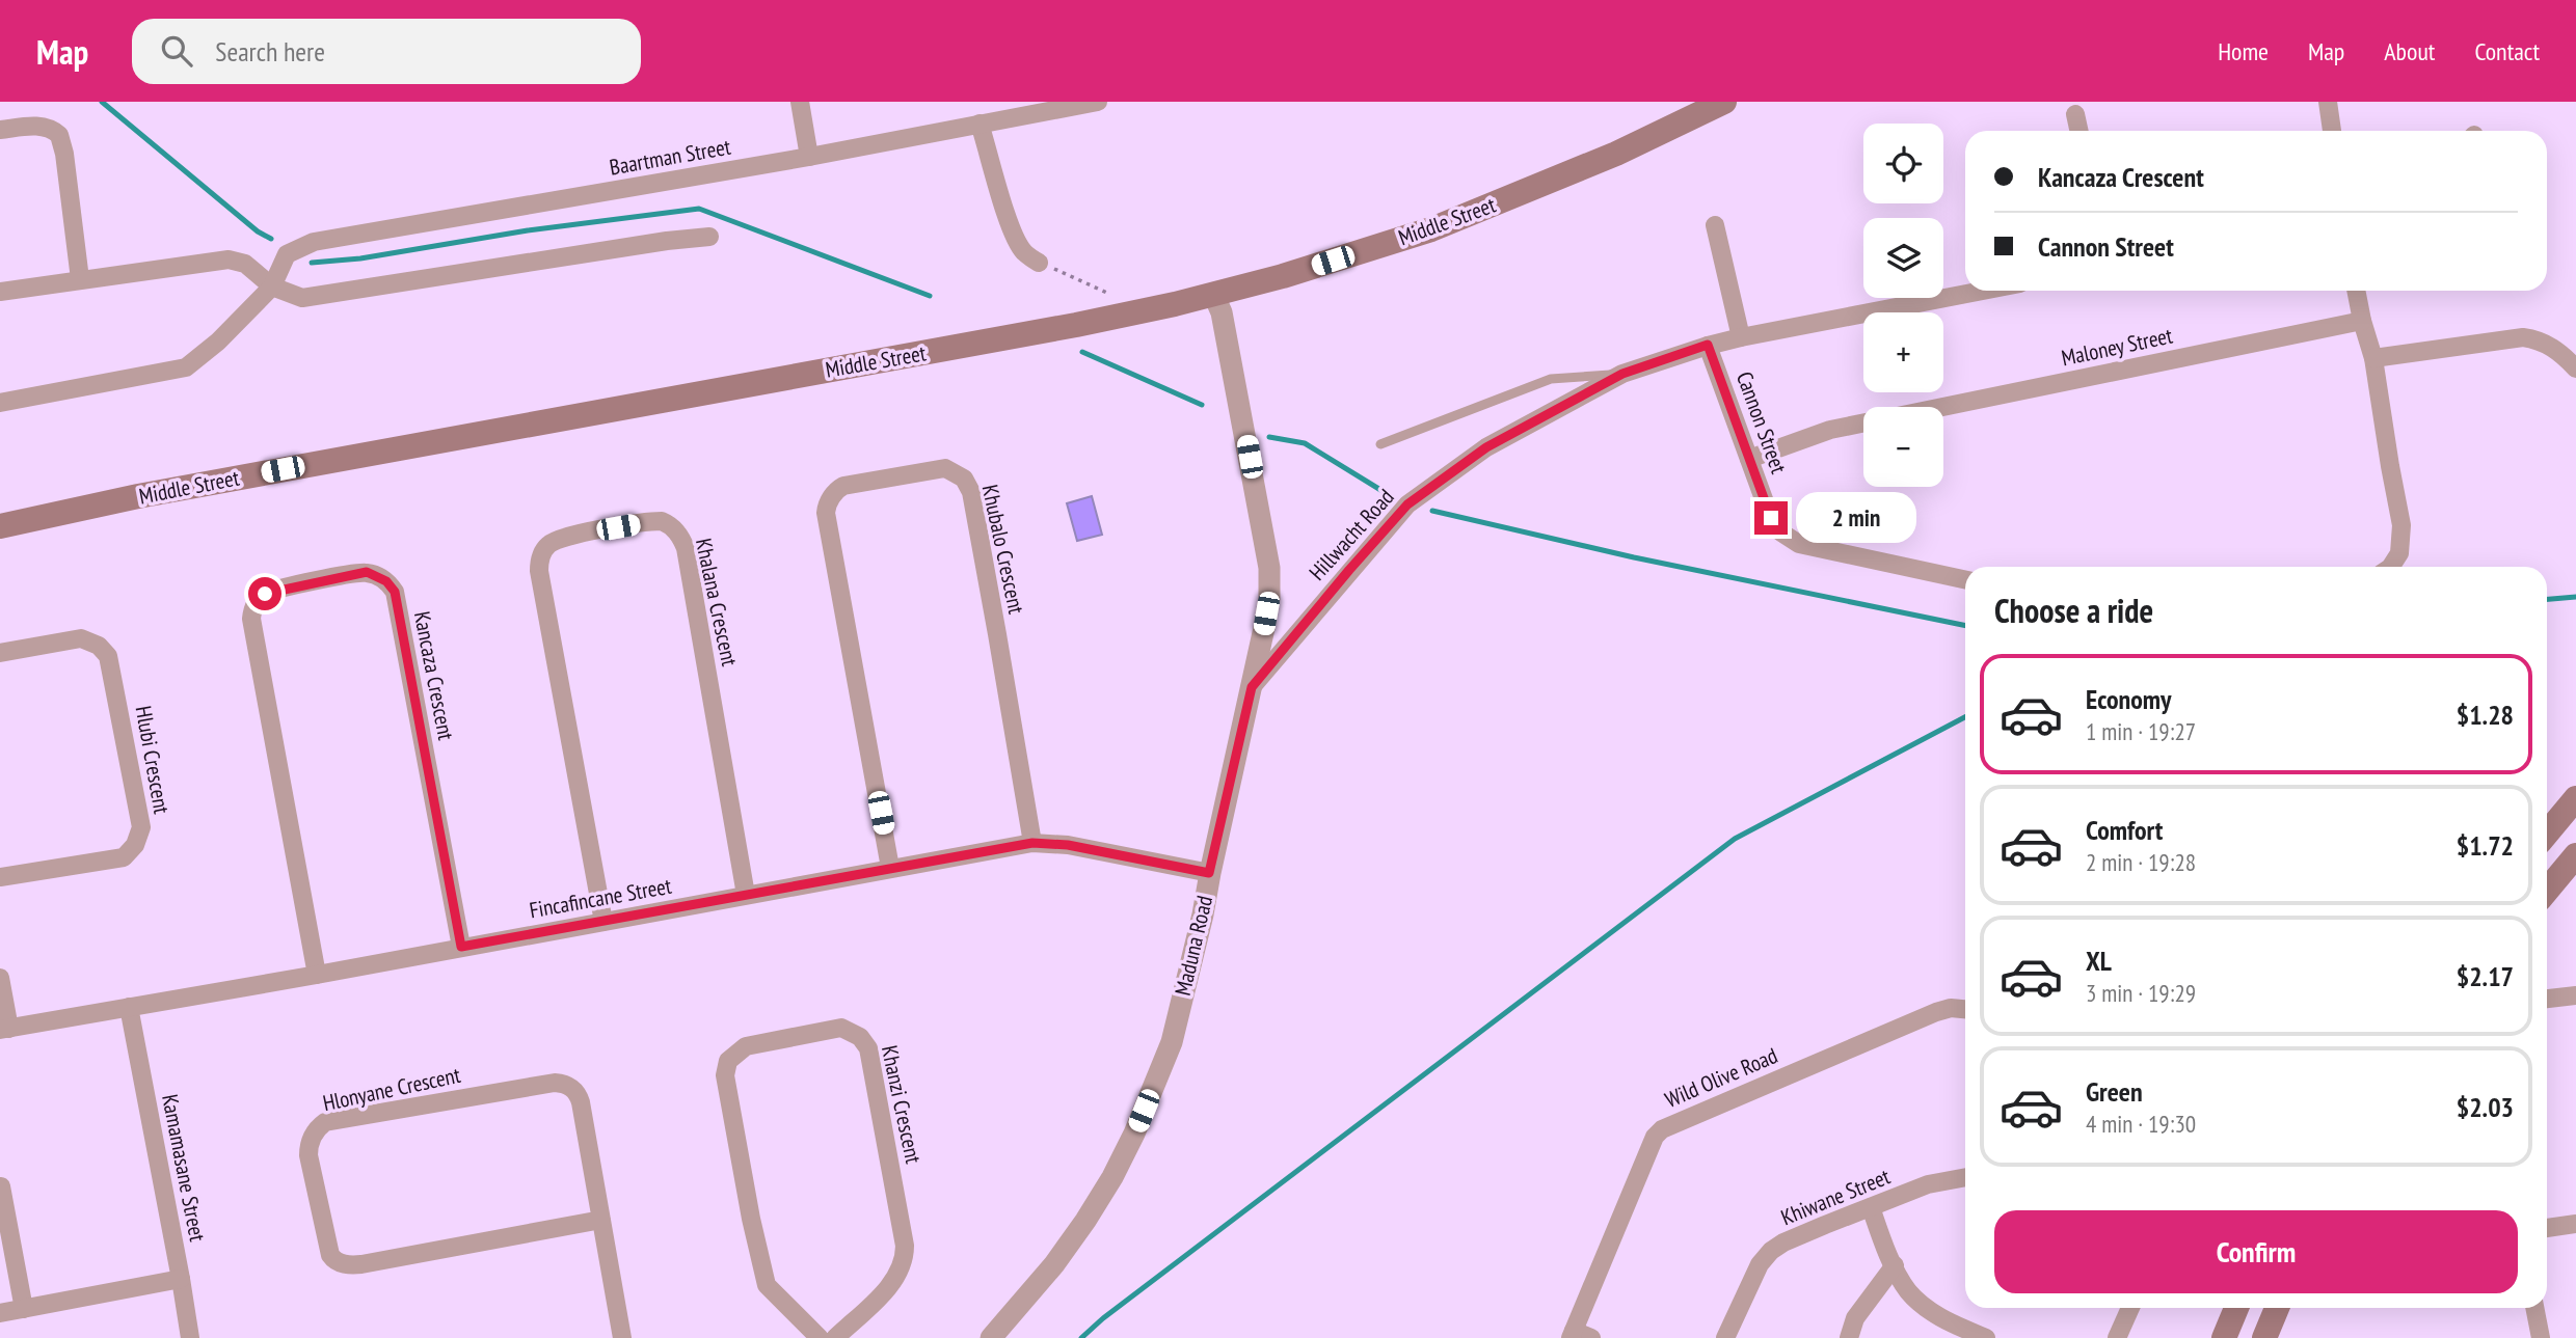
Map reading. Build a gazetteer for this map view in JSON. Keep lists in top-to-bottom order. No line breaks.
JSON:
{"streets":{"main road":["Middle Street"],"street":["Baartman Street","Maloney Street","Cannon Street","Hillwacht Road","Khubalo Crescent","Khalana Crescent","Kancaza Crescent","Hlubi Crescent","Fincafincane Street","Maduna Road","Wild Olive Road","Hlonyane Crescent","Khanzi Crescent","Kamamasane Street","Khiwane Street"]},"crossings":[["Middle Street","Maduna Road"],["Cannon Street","Hillwacht Road"],["Hillwacht Road","Maduna Road"],["Khubalo Crescent","Fincafincane Street"],["Khalana Crescent","Fincafincane Street"],["Kancaza Crescent","Fincafincane Street"],["Fincafincane Street","Maduna Road"],["Fincafincane Street","Kamamasane Street"]],"page":{"header":"Map","search":"Search here","nav":["Home","Map","About","Contact"],"map_buttons":["+","−"],"banner":["Kancaza Crescent","Cannon Street"],"bubble":"2 min","heading":"Choose a ride","list":[{"name":"Economy","note":"1 min · 19:27","value":"$1.28"},{"name":"Comfort","note":"2 min · 19:28","value":"$1.72"},{"name":"XL","note":"3 min · 19:29","value":"$2.17"},{"name":"Green","note":"4 min · 19:30","value":"$2.03"}],"buttons":"Confirm"}}
